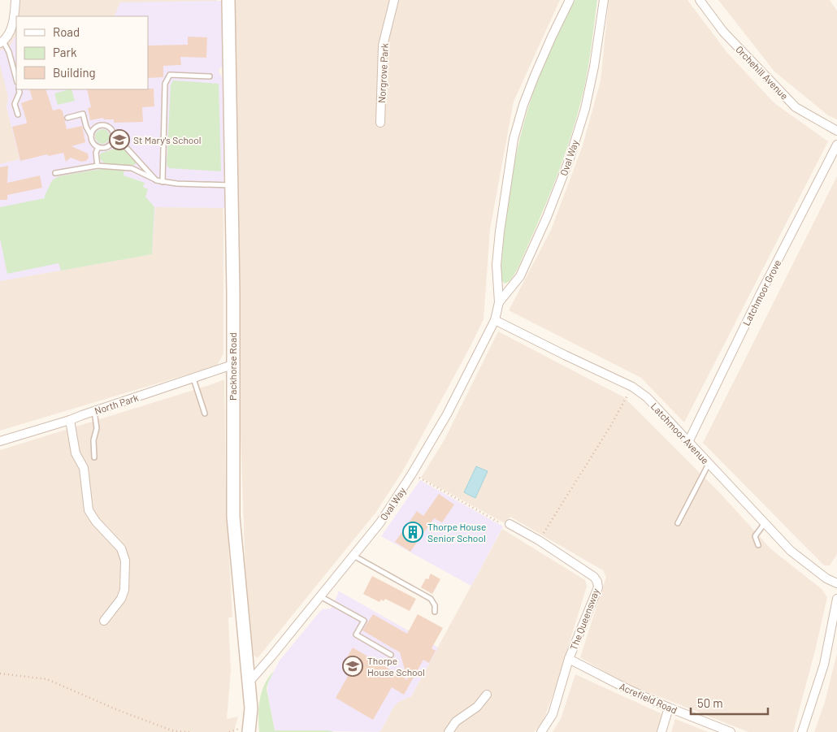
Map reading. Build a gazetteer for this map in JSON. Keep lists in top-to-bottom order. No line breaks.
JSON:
{"streets":{"main road":["Packhorse Road"],"street":["Orchehill Avenue","Norgrove Park","Oval Way","Latchmoor Grove","North Park","Latchmoor Avenue","The Queensway","Acrefield Road"]},"crossings":[["Oval Way","Packhorse Road"],["Oval Way","Latchmoor Avenue"],["Latchmoor Grove","Latchmoor Avenue"],["Packhorse Road","North Park"],["The Queensway","Acrefield Road"]],"places":{"school or university":["St Mary's School","Thorpe House School"],"building":["Thorpe House Senior School"]},"legend":["Road","Park","Building"],"scale_bar":"50 m"}
